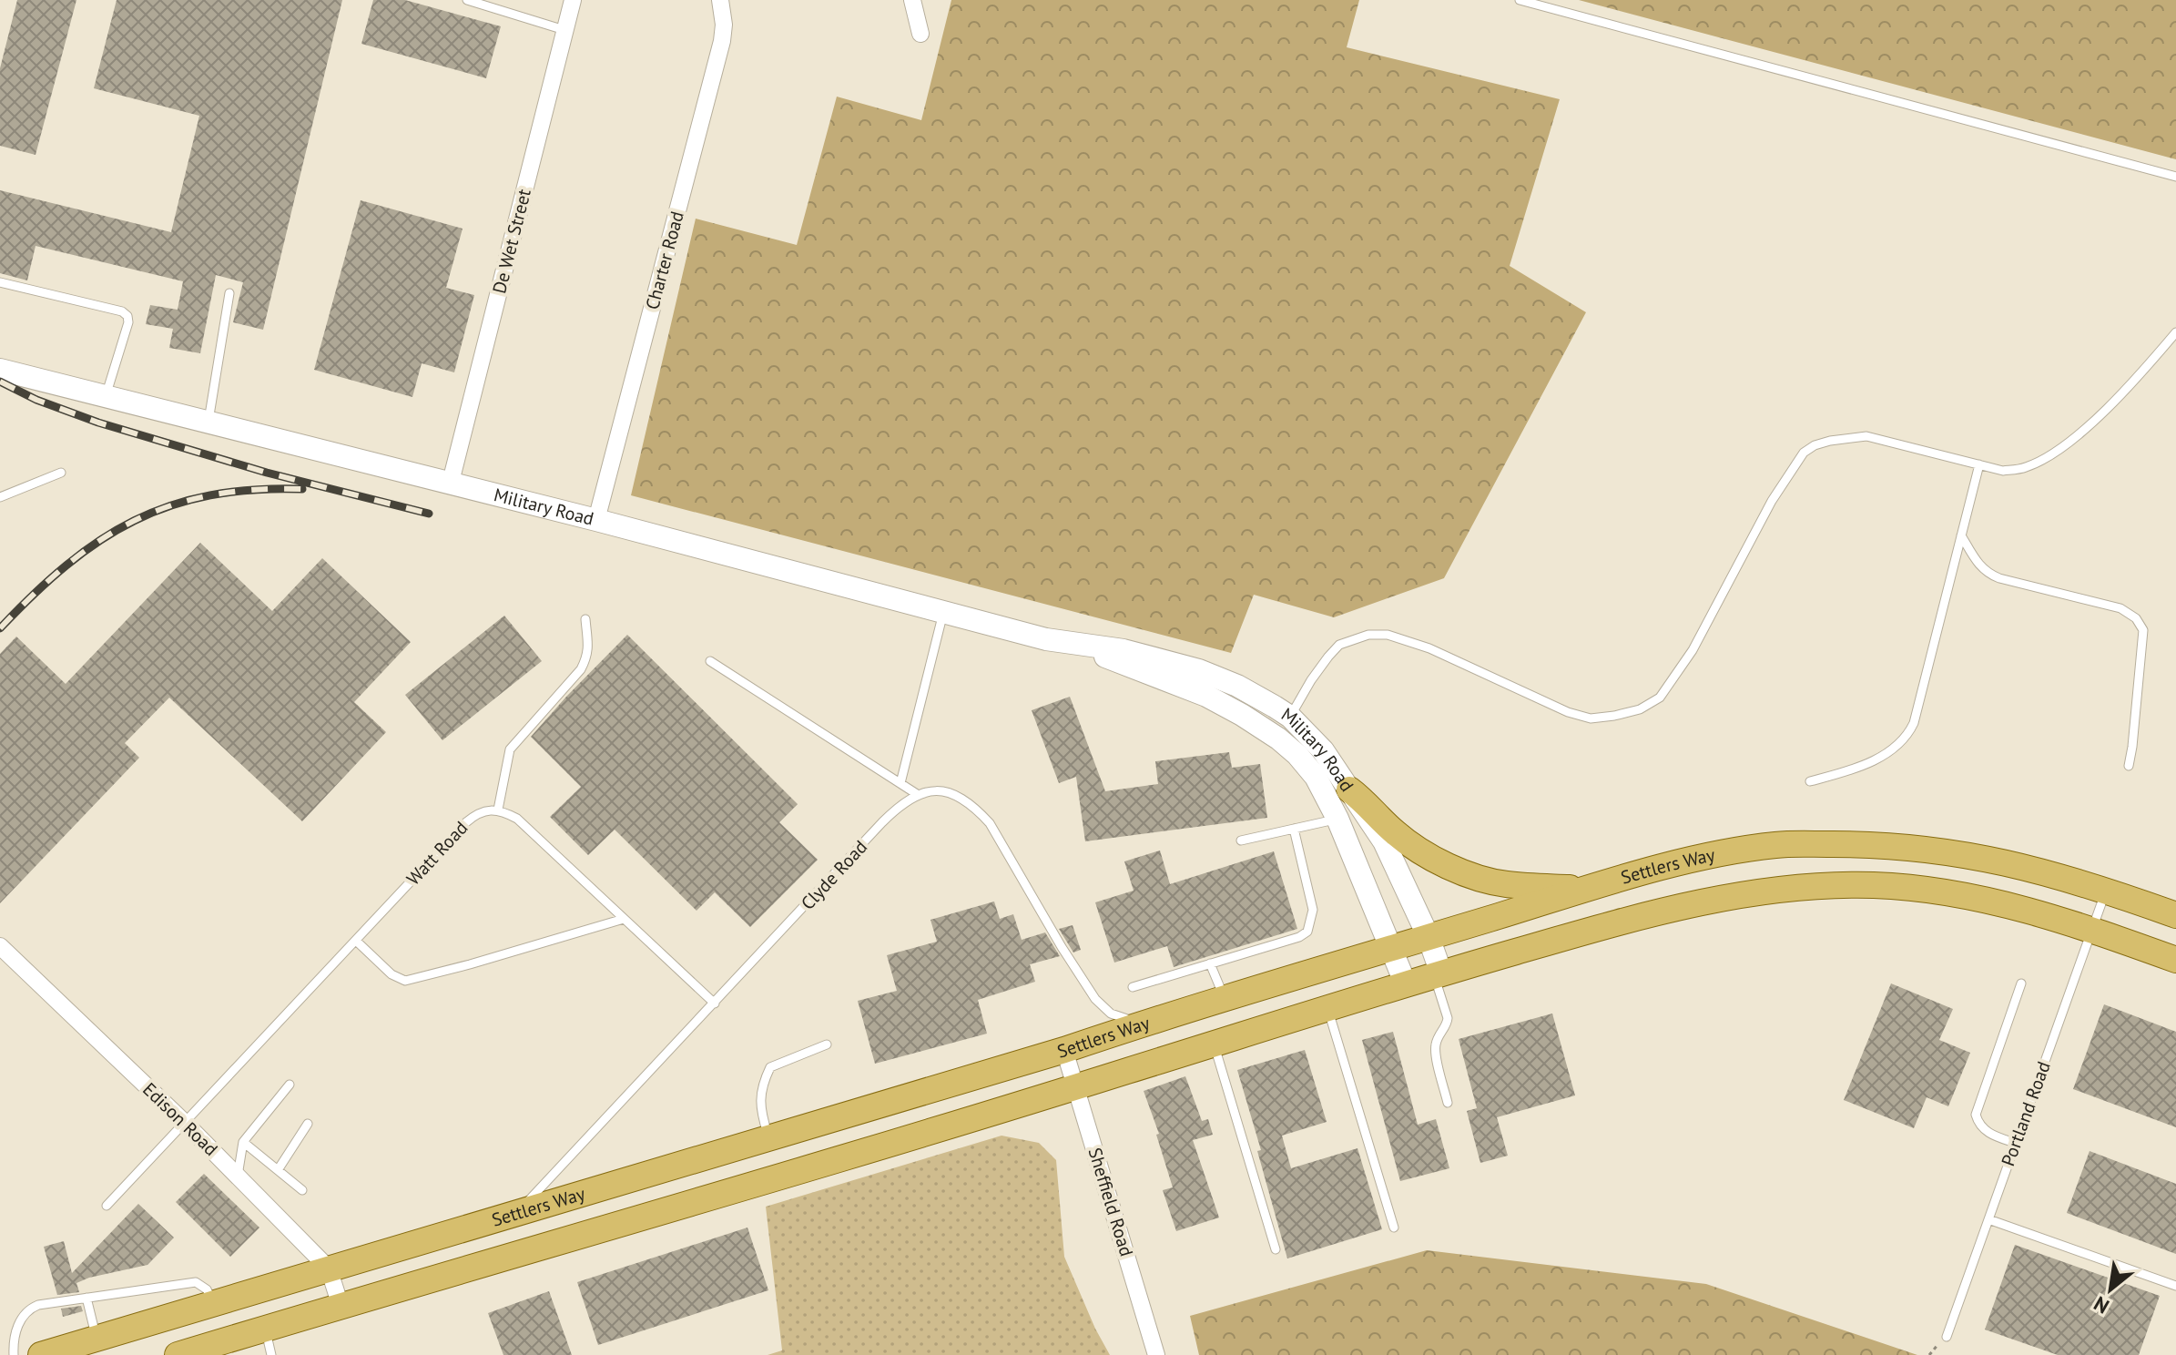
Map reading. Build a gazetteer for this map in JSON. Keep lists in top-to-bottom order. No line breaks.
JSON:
{"streets":{"main road":["Settlers Way"],"street":["De Wet Street","Charter Road","Military Road","Edison Road","Sheffield Road"],"lane":["Watt Road","Clyde Road","Portland Road"]},"crossings":[["De Wet Street","Military Road"],["Charter Road","Military Road"],["Military Road","Settlers Way"],["Watt Road","Edison Road"],["Settlers Way","Clyde Road"],["Settlers Way","Portland Road"],["Settlers Way","Edison Road"],["Settlers Way","Sheffield Road"]],"north":"bottom left"}
